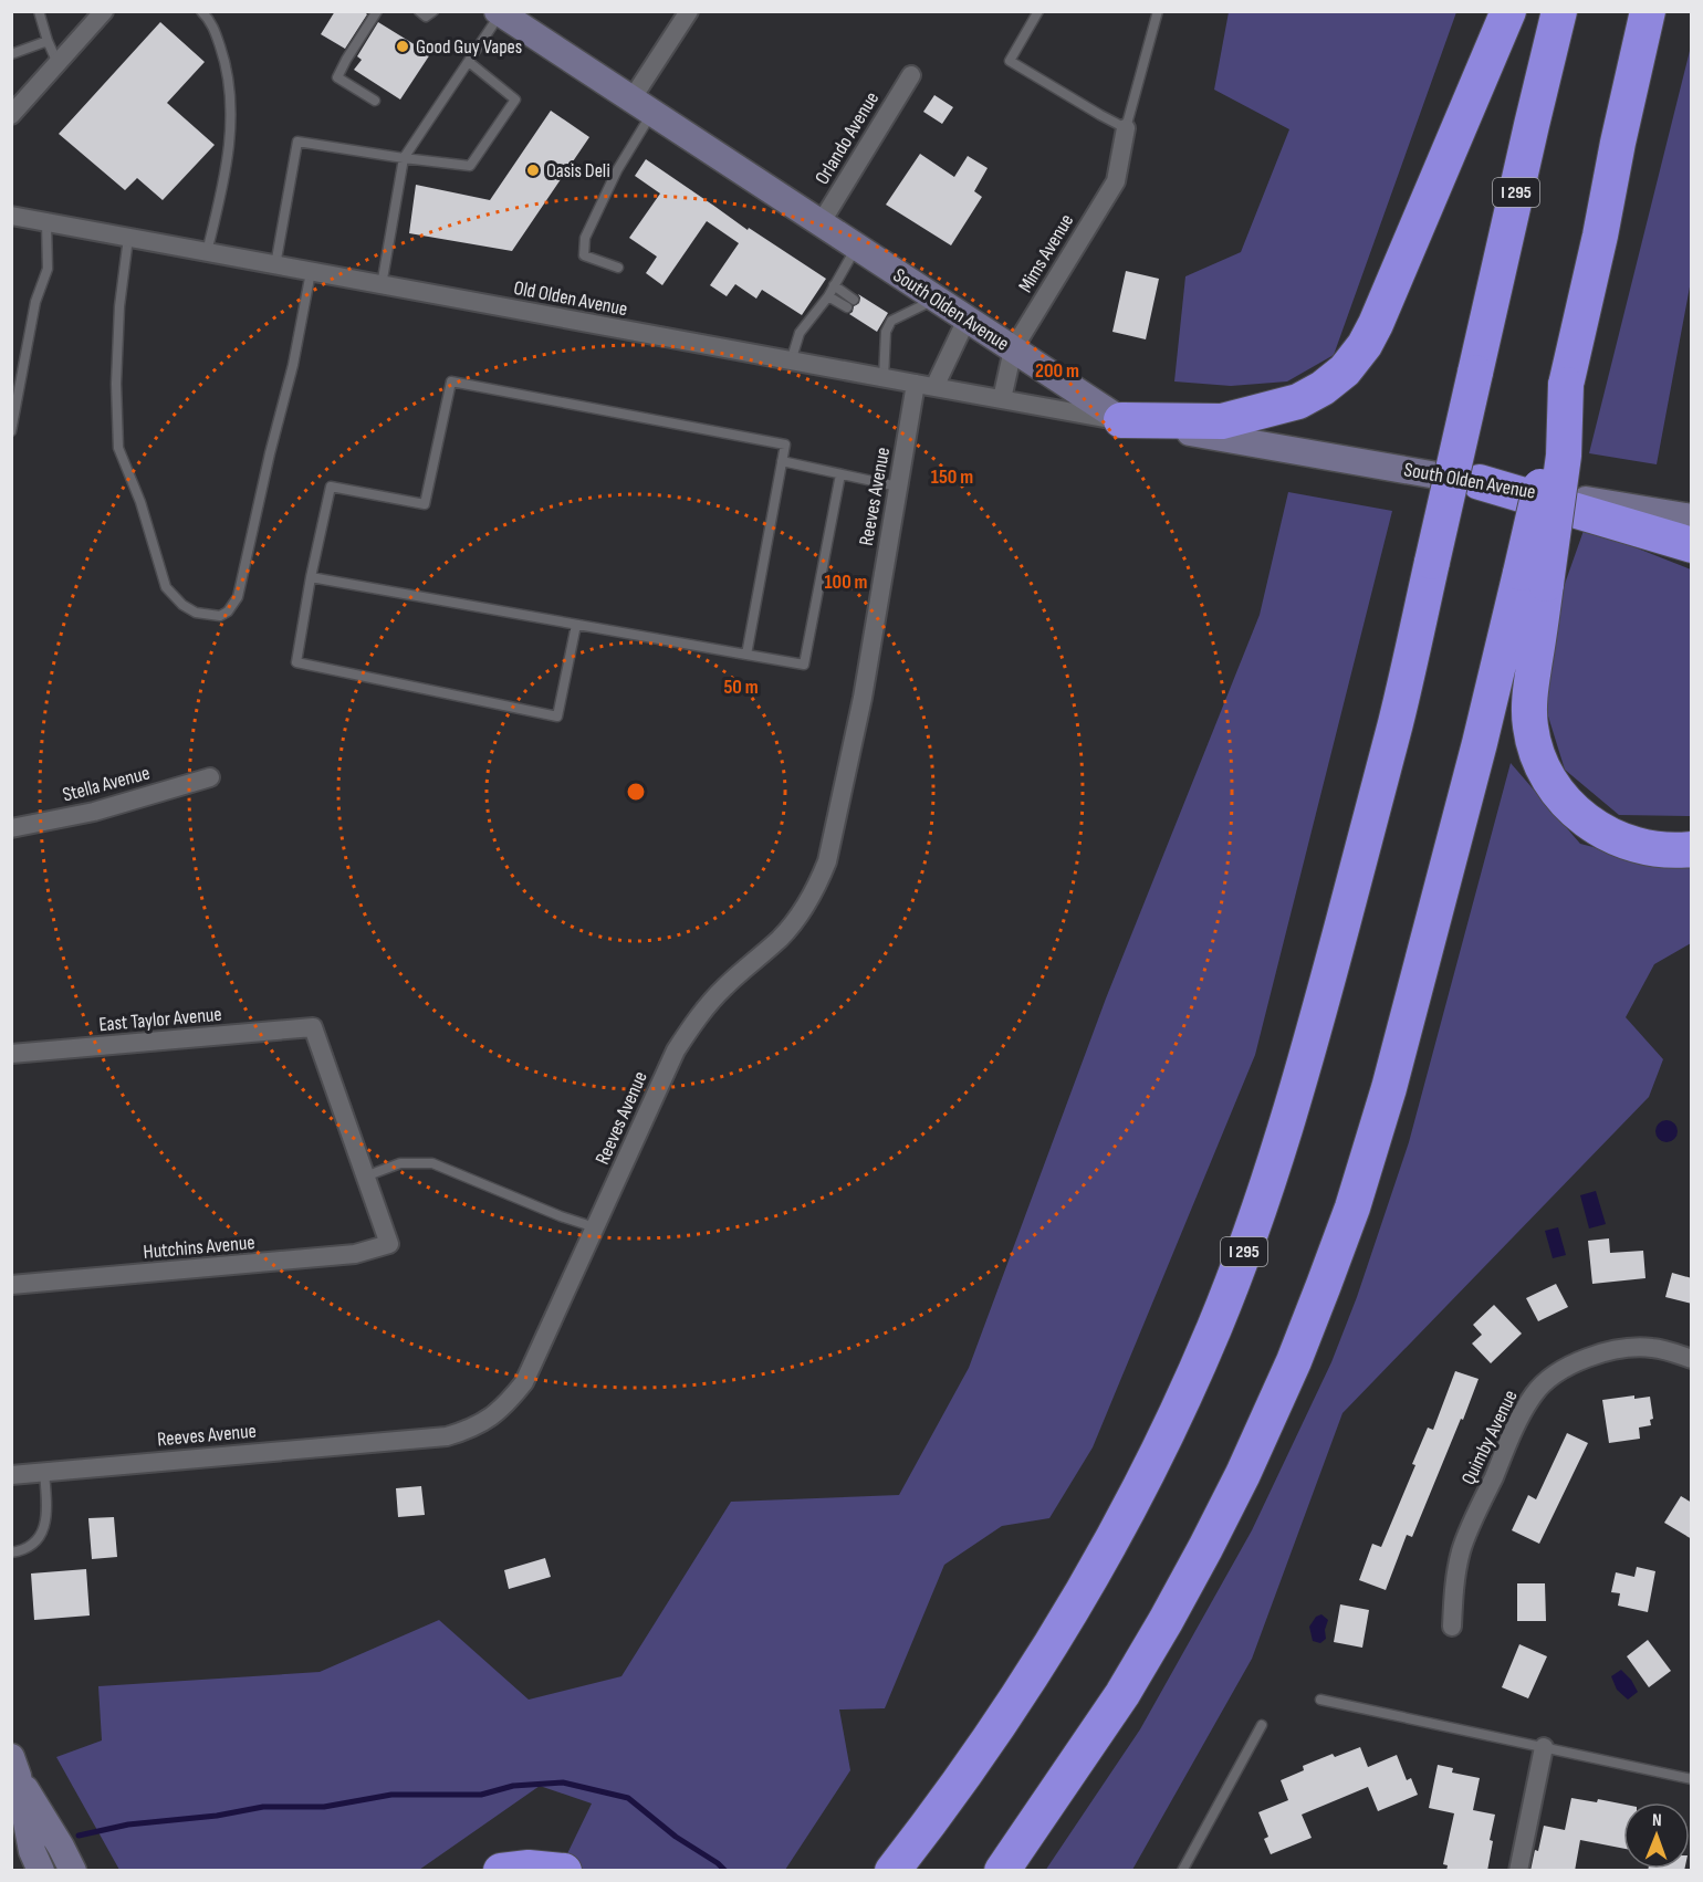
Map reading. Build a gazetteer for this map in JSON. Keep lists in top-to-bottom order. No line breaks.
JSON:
{"streets":{"highway":["I 295"],"main road":["South Olden Avenue"],"street":["Orlando Avenue","Mims Avenue","Old Olden Avenue","Reeves Avenue","Stella Avenue","East Taylor Avenue","Hutchins Avenue","Quimby Avenue"]},"crossings":[["Orlando Avenue","South Olden Avenue"],["Mims Avenue","Old Olden Avenue"],["Mims Avenue","South Olden Avenue"],["Old Olden Avenue","South Olden Avenue"],["Old Olden Avenue","Reeves Avenue"],["East Taylor Avenue","Hutchins Avenue"]],"places":["Good Guy Vapes","Oasis Deli"],"north":"top","rings":["200 m","150 m","100 m","50 m"]}
